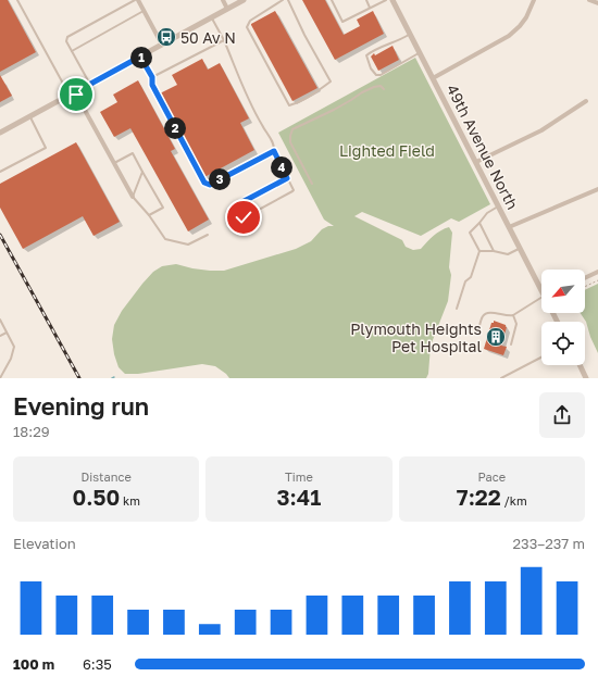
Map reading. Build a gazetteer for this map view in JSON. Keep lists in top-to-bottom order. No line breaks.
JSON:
{"streets":{"street":["49th Avenue North"]},"parks":["Lighted Field"],"places":{"bus stop":["50 Av N"],"building":["Plymouth Heights Pet Hospital"]},"north":"bottom left","page":{"pins":["1","2","4","3"],"heading":["Evening run","18:29"],"stats":[["Distance","0.50 km"],["Time","3:41"],["Pace","7:22 /km"]],"chart":["Elevation","233–237 m"],"list":[{"name":"100 m","note":"6:35"}]}}
